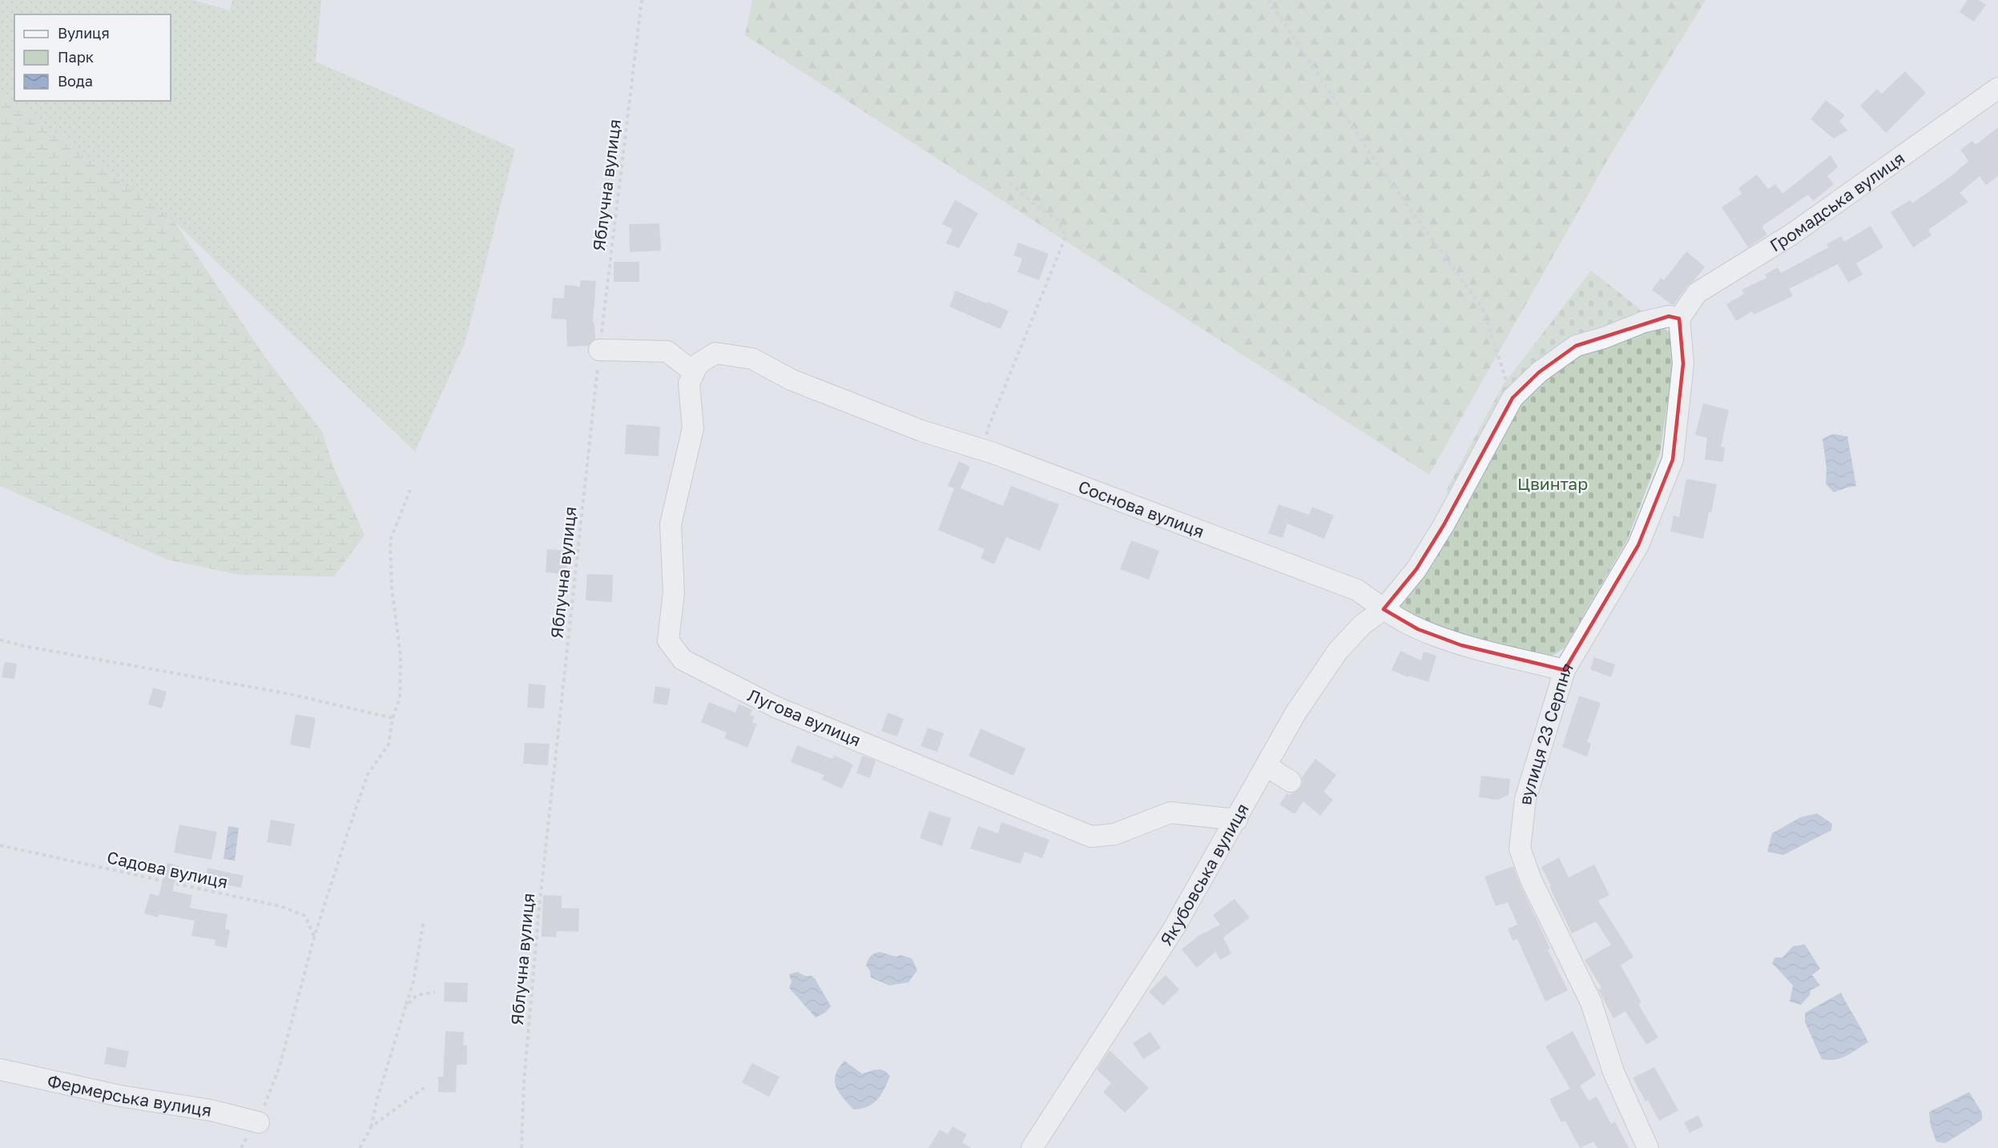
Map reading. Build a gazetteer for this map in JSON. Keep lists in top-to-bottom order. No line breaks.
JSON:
{"streets":{"street":["Громадська вулиця","Соснова вулиця","Лугова вулиця","вулиця 23 Серпня","Якубовська вулиця","Фермерська вулиця"],"path":["Яблучна вулиця","Садова вулиця"]},"crossings":[["Громадська вулиця","вулиця 23 Серпня"],["Громадська вулиця","Якубовська вулиця"],["Соснова вулиця","Лугова вулиця"],["Соснова вулиця","вулиця 23 Серпня"],["Соснова вулиця","Якубовська вулиця"],["Лугова вулиця","Якубовська вулиця"],["вулиця 23 Серпня","Якубовська вулиця"]],"parks":["Цвинтар"],"legend":["Вулиця","Парк","Вода"]}
